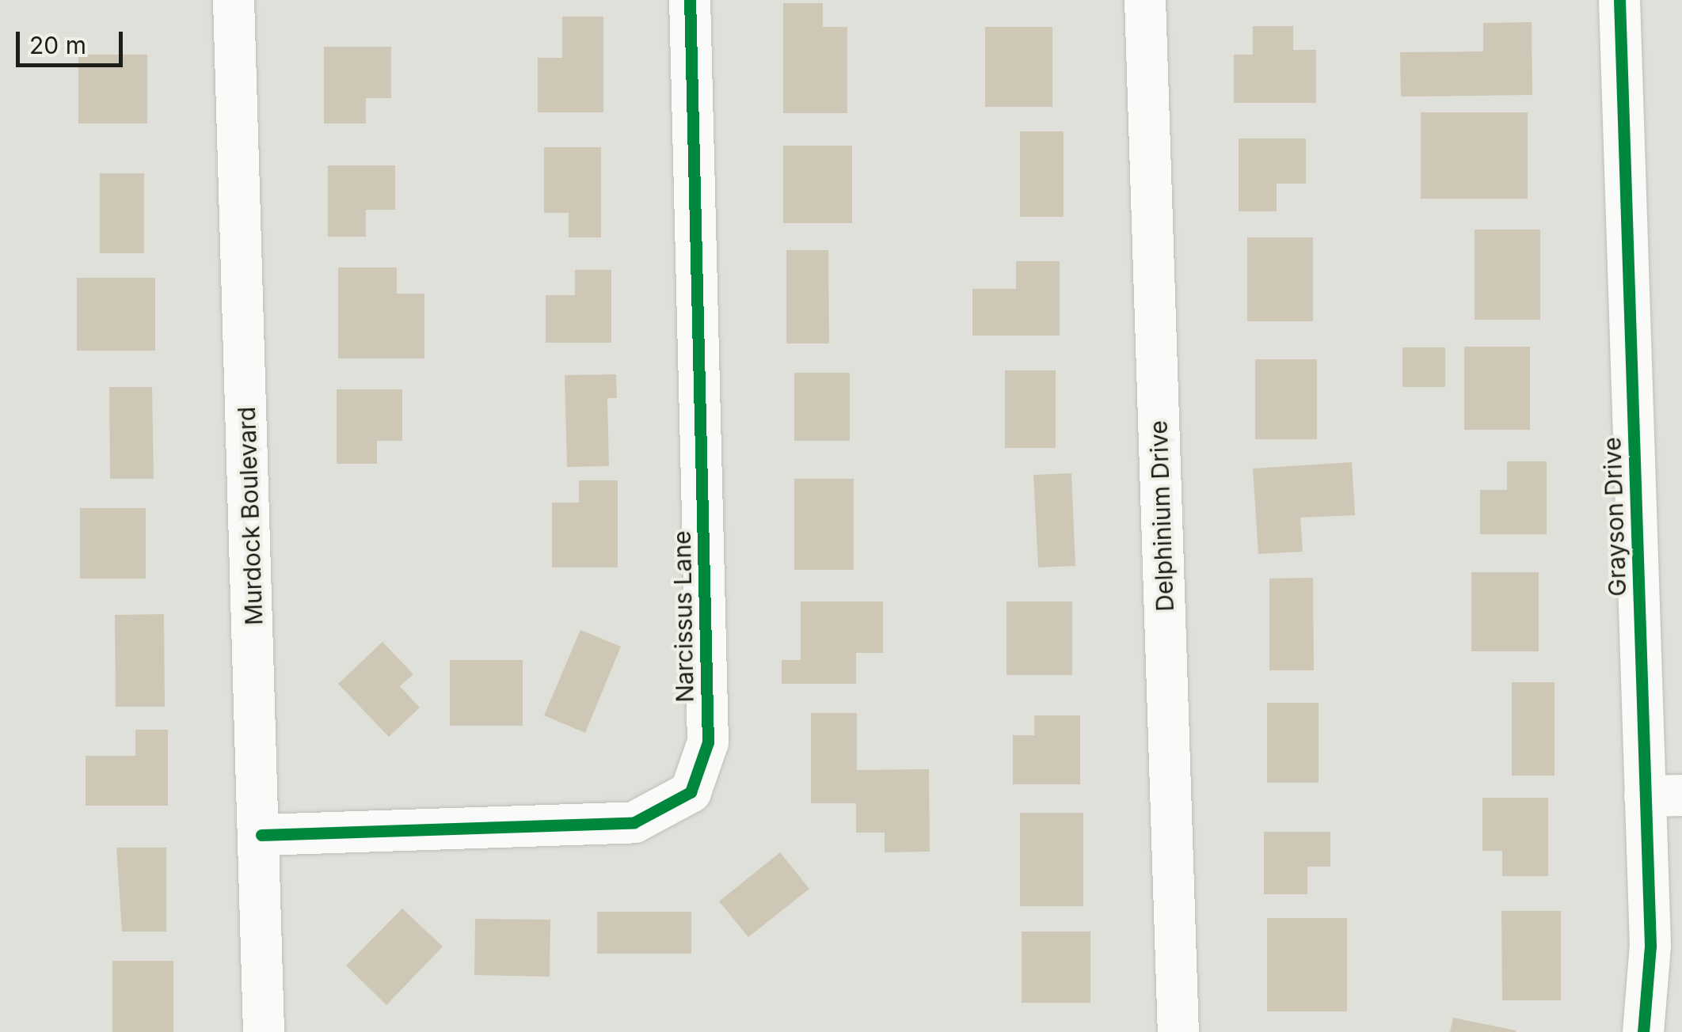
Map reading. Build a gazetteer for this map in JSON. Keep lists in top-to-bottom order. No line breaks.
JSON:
{"streets":{"street":["Murdock Boulevard","Delphinium Drive","Grayson Drive","Narcissus Lane"]},"crossings":[["Murdock Boulevard","Narcissus Lane"]],"scale_bar":"20 m"}
